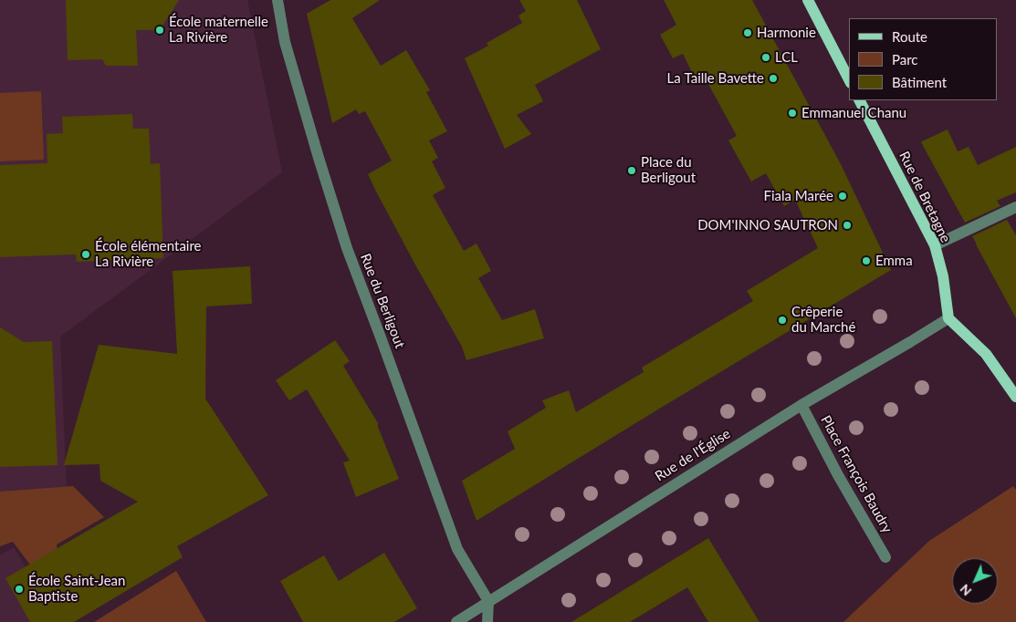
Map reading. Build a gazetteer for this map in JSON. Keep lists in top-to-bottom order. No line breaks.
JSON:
{"streets":{"main road":["Rue de Bretagne"],"street":["Rue du Berligout","Rue de l'Église","Place François Baudry"]},"crossings":[["Rue de Bretagne","Rue de l'Église"],["Rue du Berligout","Rue de l'Église"],["Rue de l'Église","Place François Baudry"]],"places":["École maternelle La Rivière","Harmonie","LCL","La Taille Bavette","Emmanuel Chanu","Place du Berligout","Fiala Marée","DOM'INNO SAUTRON","École élémentaire La Rivière","Emma","Crêperie du Marché","École Saint-Jean Baptiste"],"legend":["Route","Parc","Bâtiment"],"north":"bottom left"}
